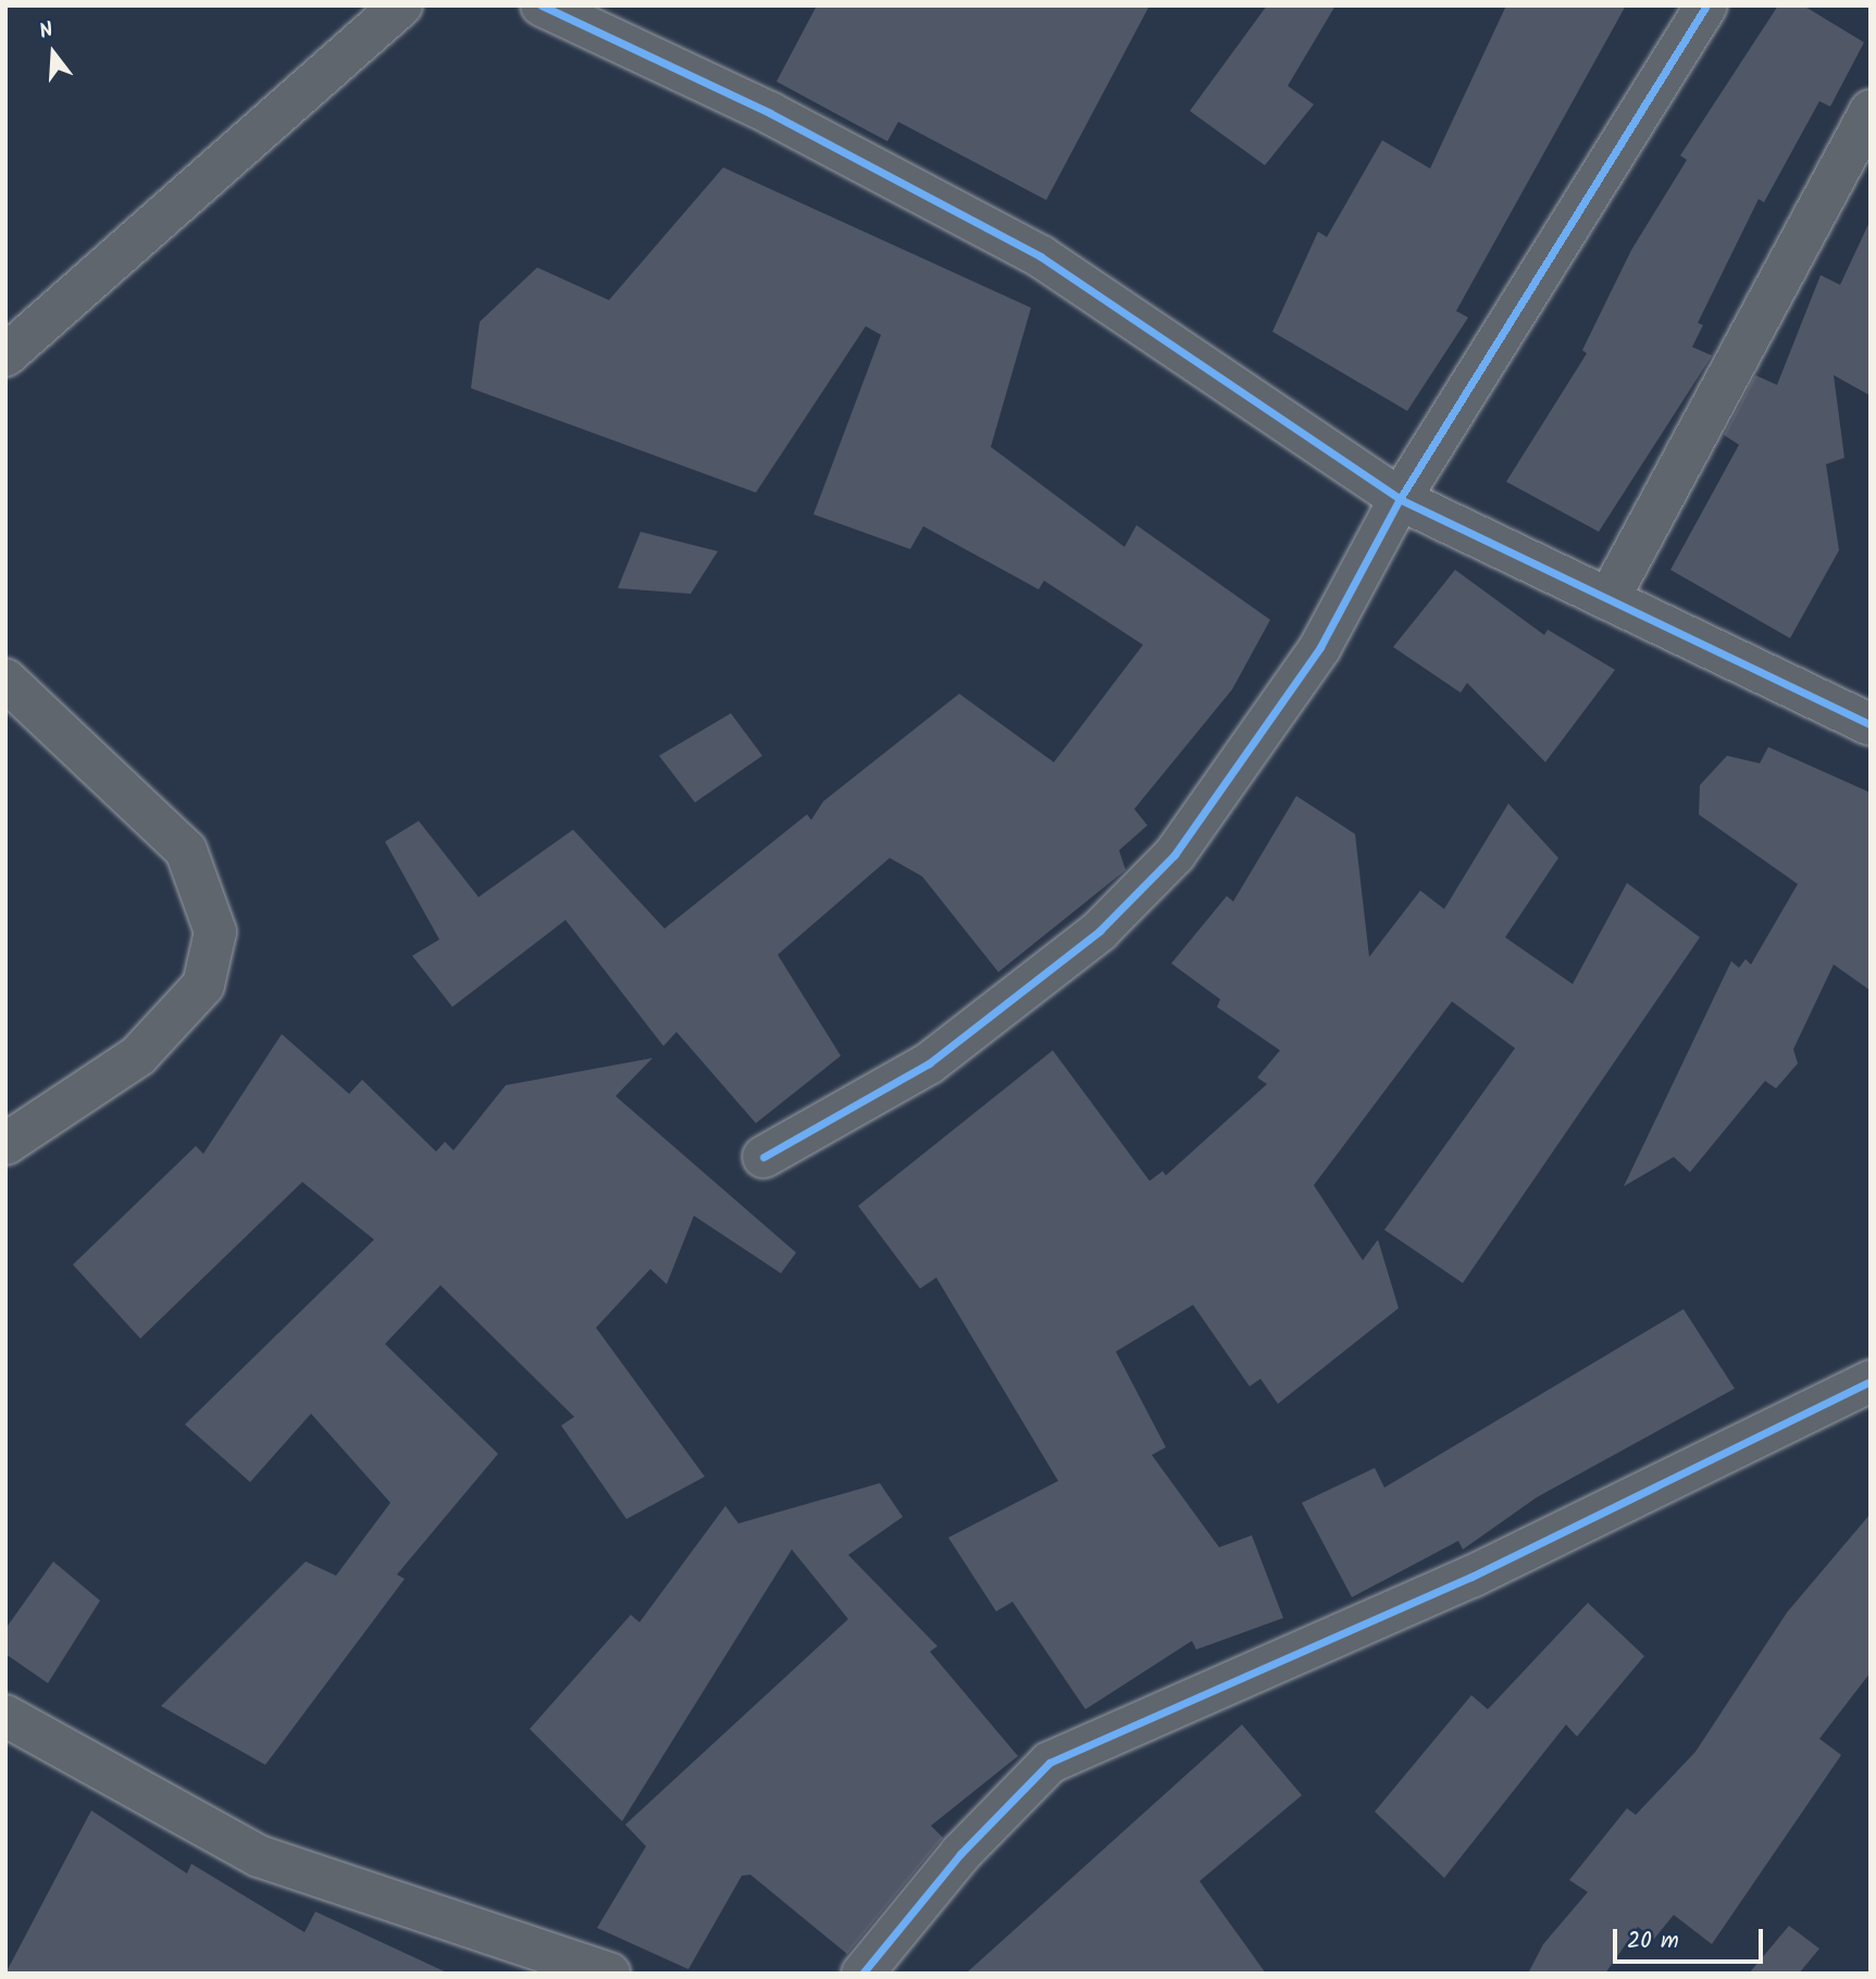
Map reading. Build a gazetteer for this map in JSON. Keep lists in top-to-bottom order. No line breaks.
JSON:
{"scale_bar":"20 m","north":"top"}
